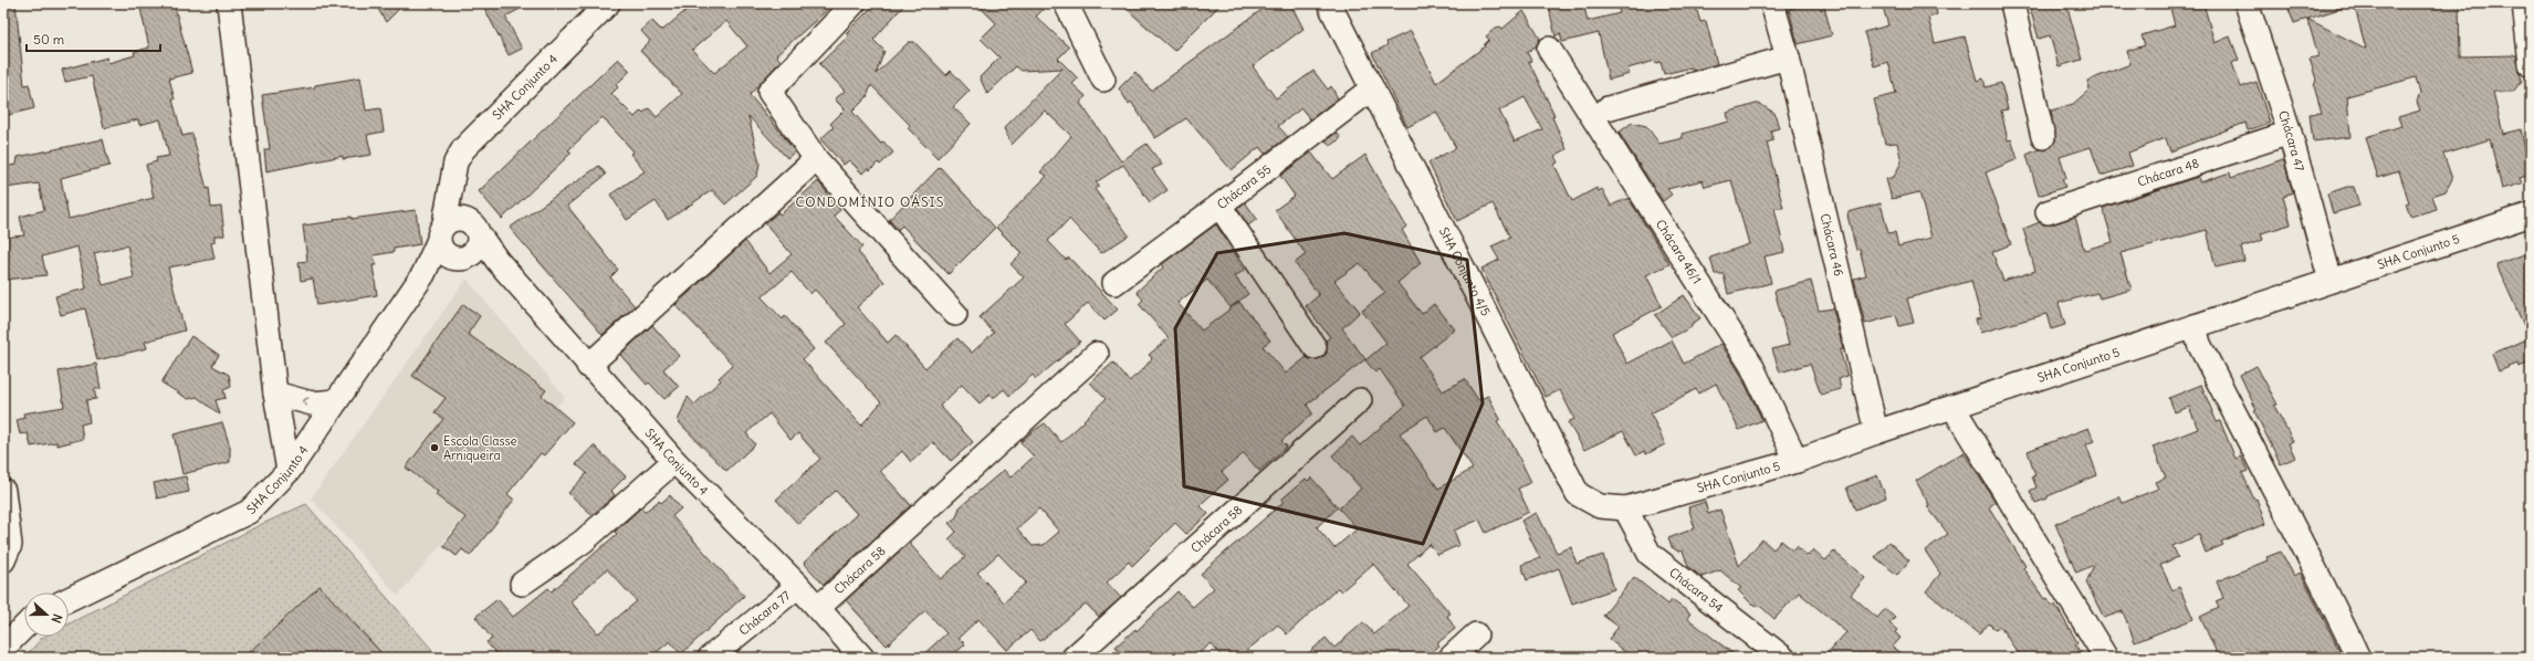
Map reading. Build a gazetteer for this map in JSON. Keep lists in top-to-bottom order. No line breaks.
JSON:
{"streets":{"street":["SHA Conjunto 4","Chácara 47","Chácara 48","Chácara 55","Chácara 46","Chácara 46/1","SHA Conjunto 5","SHA Conjunto 4/5","Chácara 58","Chácara 54","Chácara 77"]},"crossings":[["SHA Conjunto 4","Chácara 58"],["SHA Conjunto 4","Chácara 77"],["Chácara 47","Chácara 48"],["Chácara 47","SHA Conjunto 5"],["Chácara 55","SHA Conjunto 4/5"],["Chácara 46","SHA Conjunto 5"],["Chácara 46/1","SHA Conjunto 5"],["SHA Conjunto 5","SHA Conjunto 4/5"],["SHA Conjunto 5","Chácara 54"],["SHA Conjunto 4/5","Chácara 54"]],"districts":["CONDOMÍNIO OÁSIS"],"places":["Escola Classe Arniqueira"],"scale_bar":"50 m","north":"right"}
